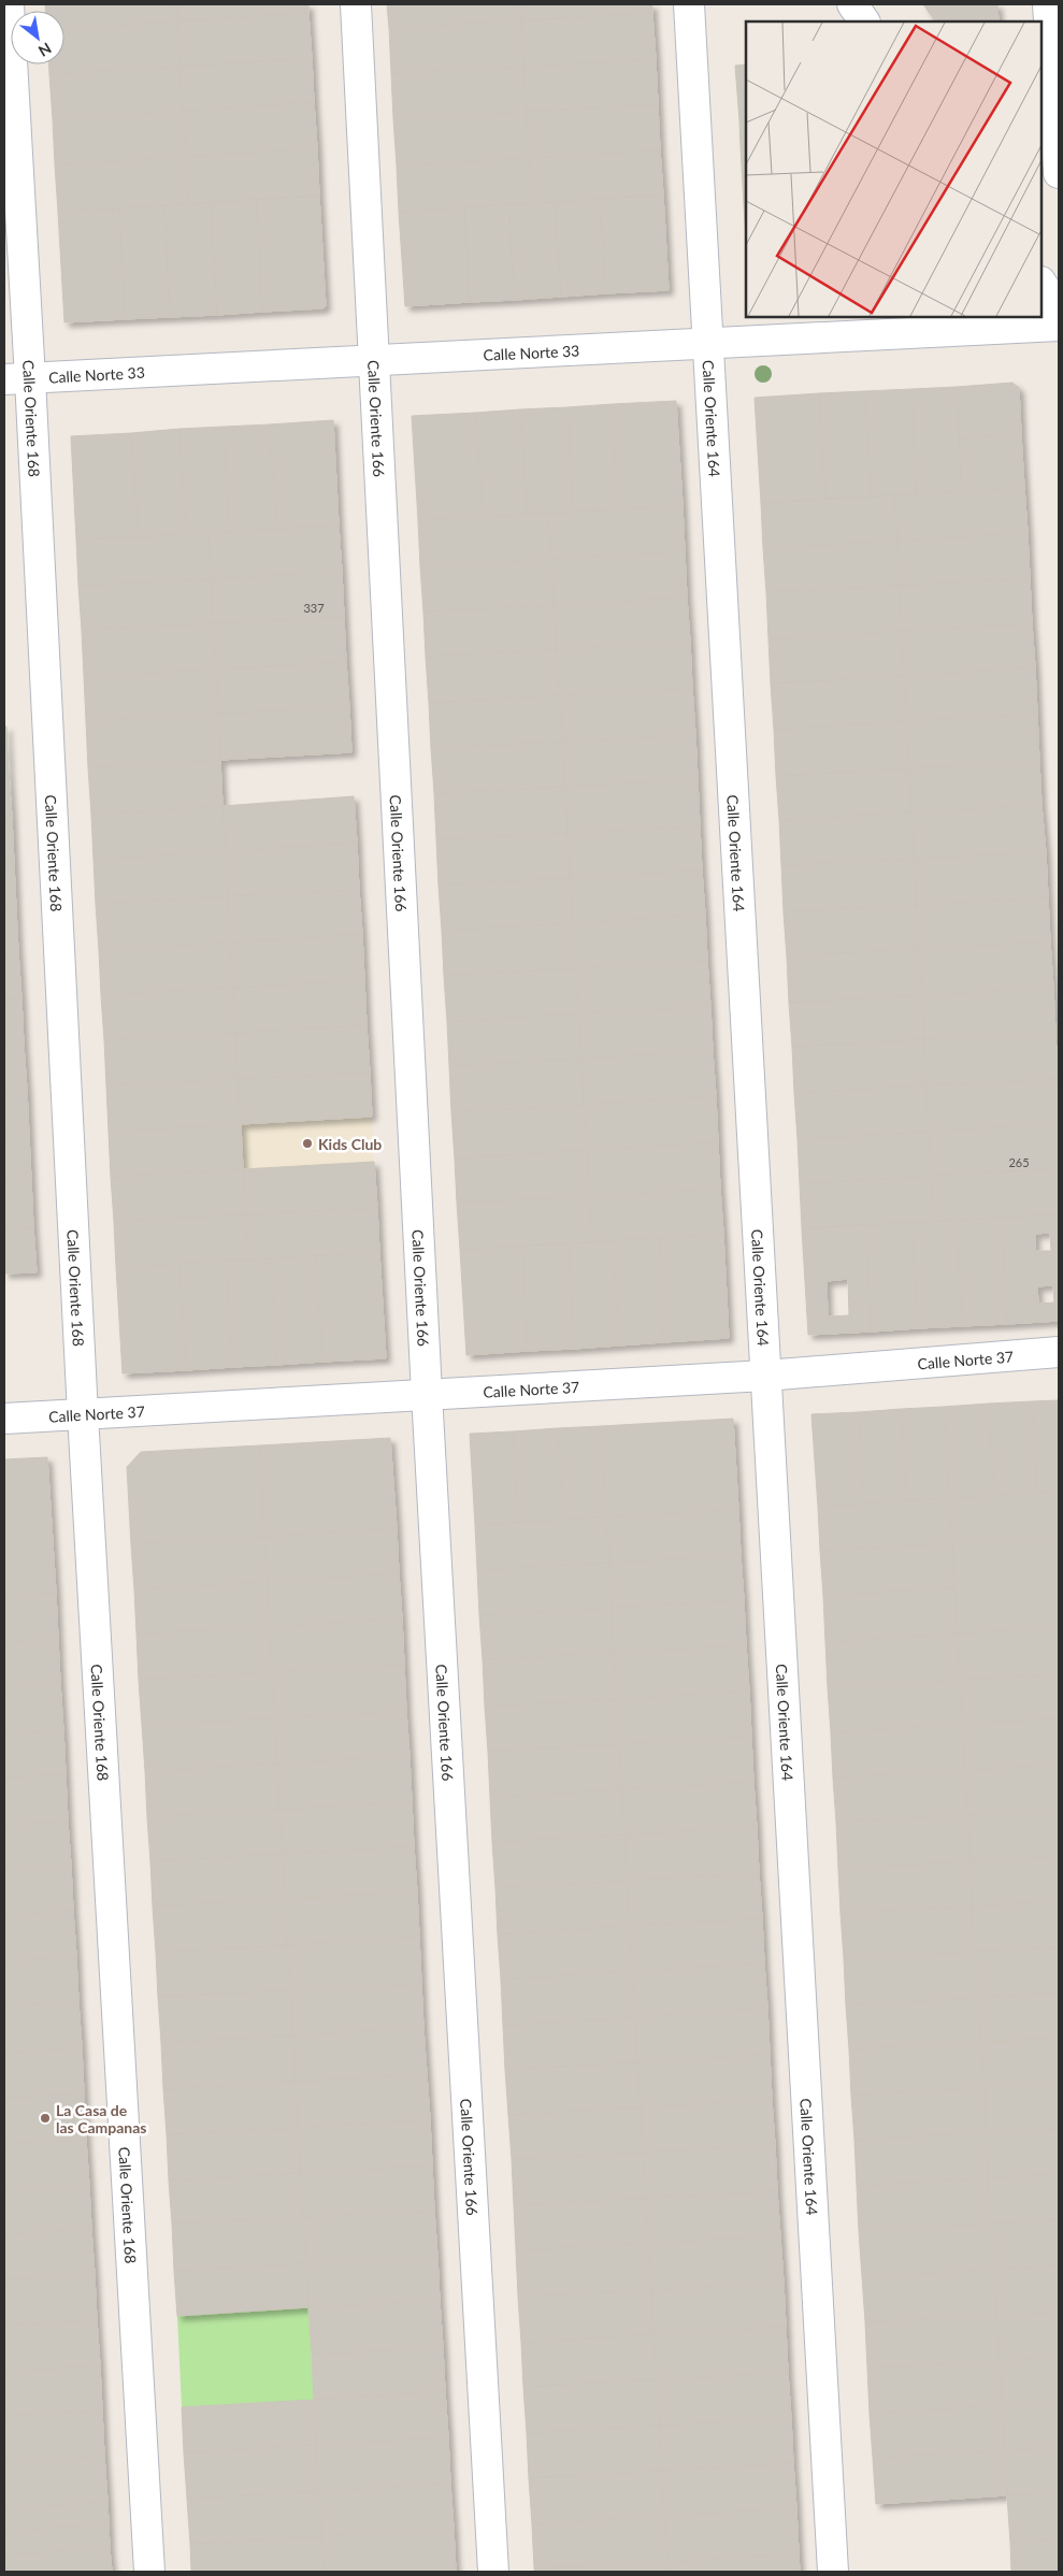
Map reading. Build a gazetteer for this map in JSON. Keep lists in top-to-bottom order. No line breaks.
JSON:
{"streets":{"street":["Calle Norte 33","Calle Oriente 168","Calle Oriente 166","Calle Oriente 164","Calle Norte 37"]},"crossings":[["Calle Norte 33","Calle Oriente 168"],["Calle Norte 33","Calle Oriente 166"],["Calle Norte 33","Calle Oriente 164"],["Calle Oriente 168","Calle Norte 37"],["Calle Oriente 166","Calle Norte 37"],["Calle Oriente 164","Calle Norte 37"]],"places":["Kids Club","La Casa de las Campanas"],"house_numbers":["337","265"],"north":"bottom right"}
